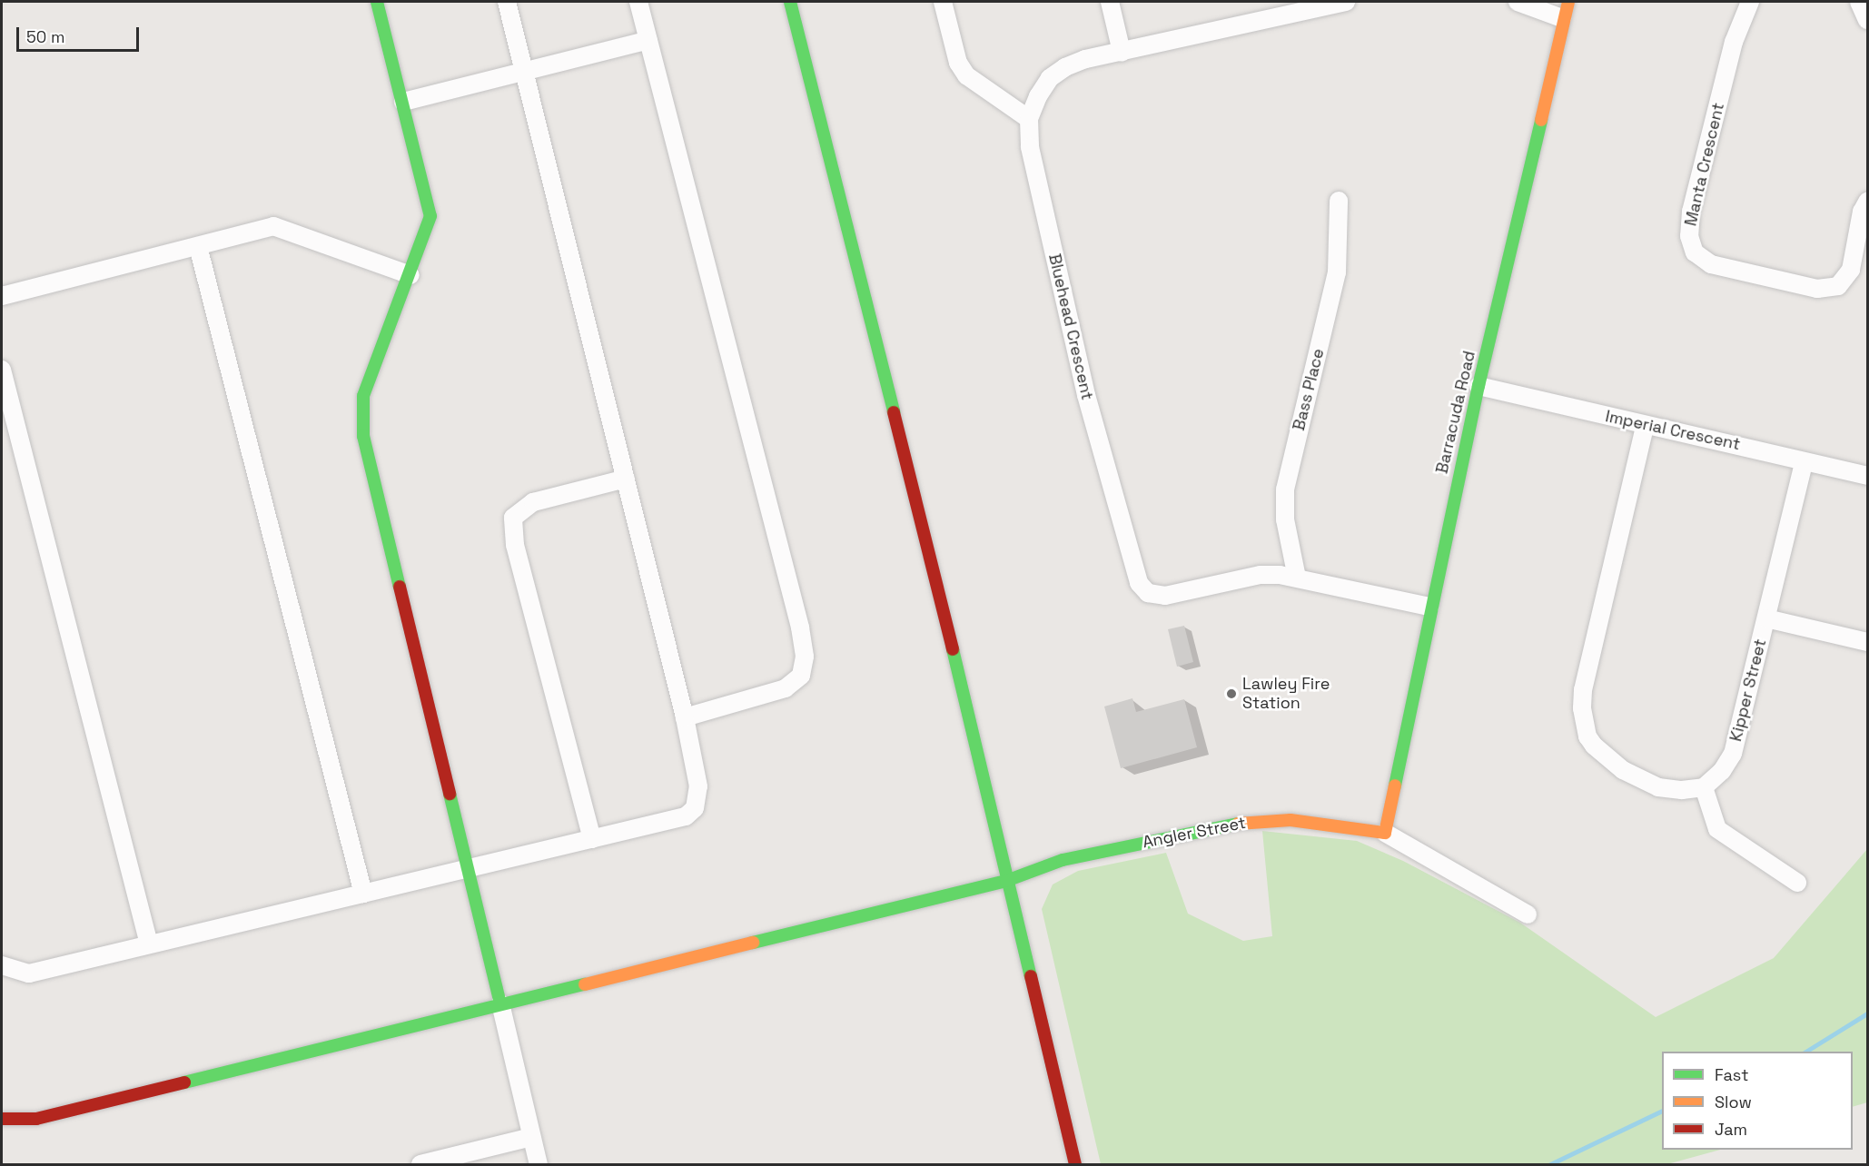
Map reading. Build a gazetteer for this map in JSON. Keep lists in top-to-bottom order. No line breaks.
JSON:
{"streets":{"street":["Manta Crescent","Bluehead Crescent","Bass Place","Barracuda Road","Imperial Crescent","Kipper Street","Angler Street"]},"crossings":[["Bluehead Crescent","Bass Place"],["Bluehead Crescent","Barracuda Road"],["Barracuda Road","Imperial Crescent"],["Barracuda Road","Angler Street"],["Imperial Crescent","Kipper Street"]],"places":["Lawley Fire Station"],"legend":["Fast","Slow","Jam"],"scale_bar":"50 m"}
